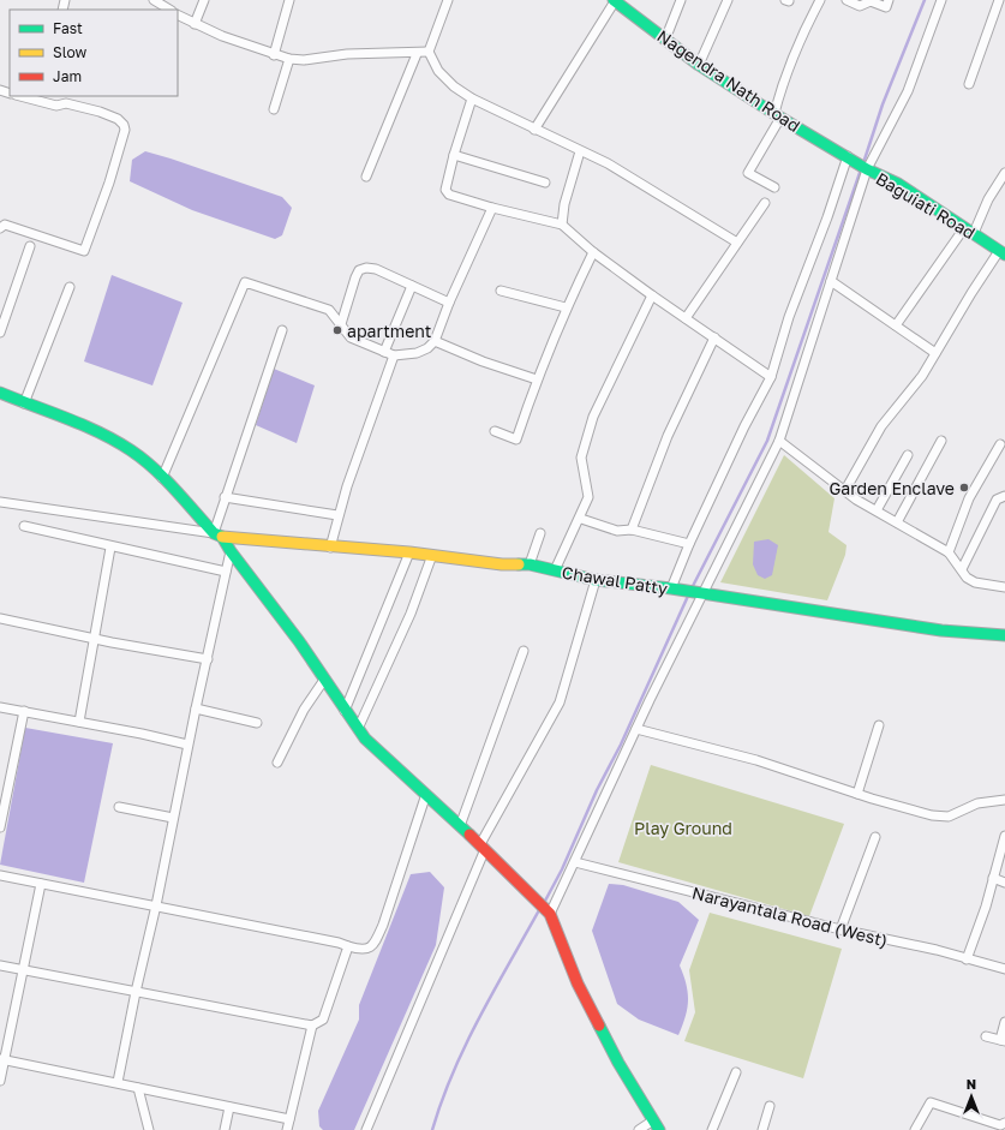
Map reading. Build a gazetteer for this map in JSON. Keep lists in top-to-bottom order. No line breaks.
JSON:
{"streets":{"street":["Nagendra Nath Road","Baguiati Road","Chawal Patty","Narayantala Road (West)"]},"crossings":[["Nagendra Nath Road","Baguiati Road"]],"parks":["Play Ground"],"places":["apartment","Garden Enclave"],"legend":["Fast","Slow","Jam"],"north":"top"}
